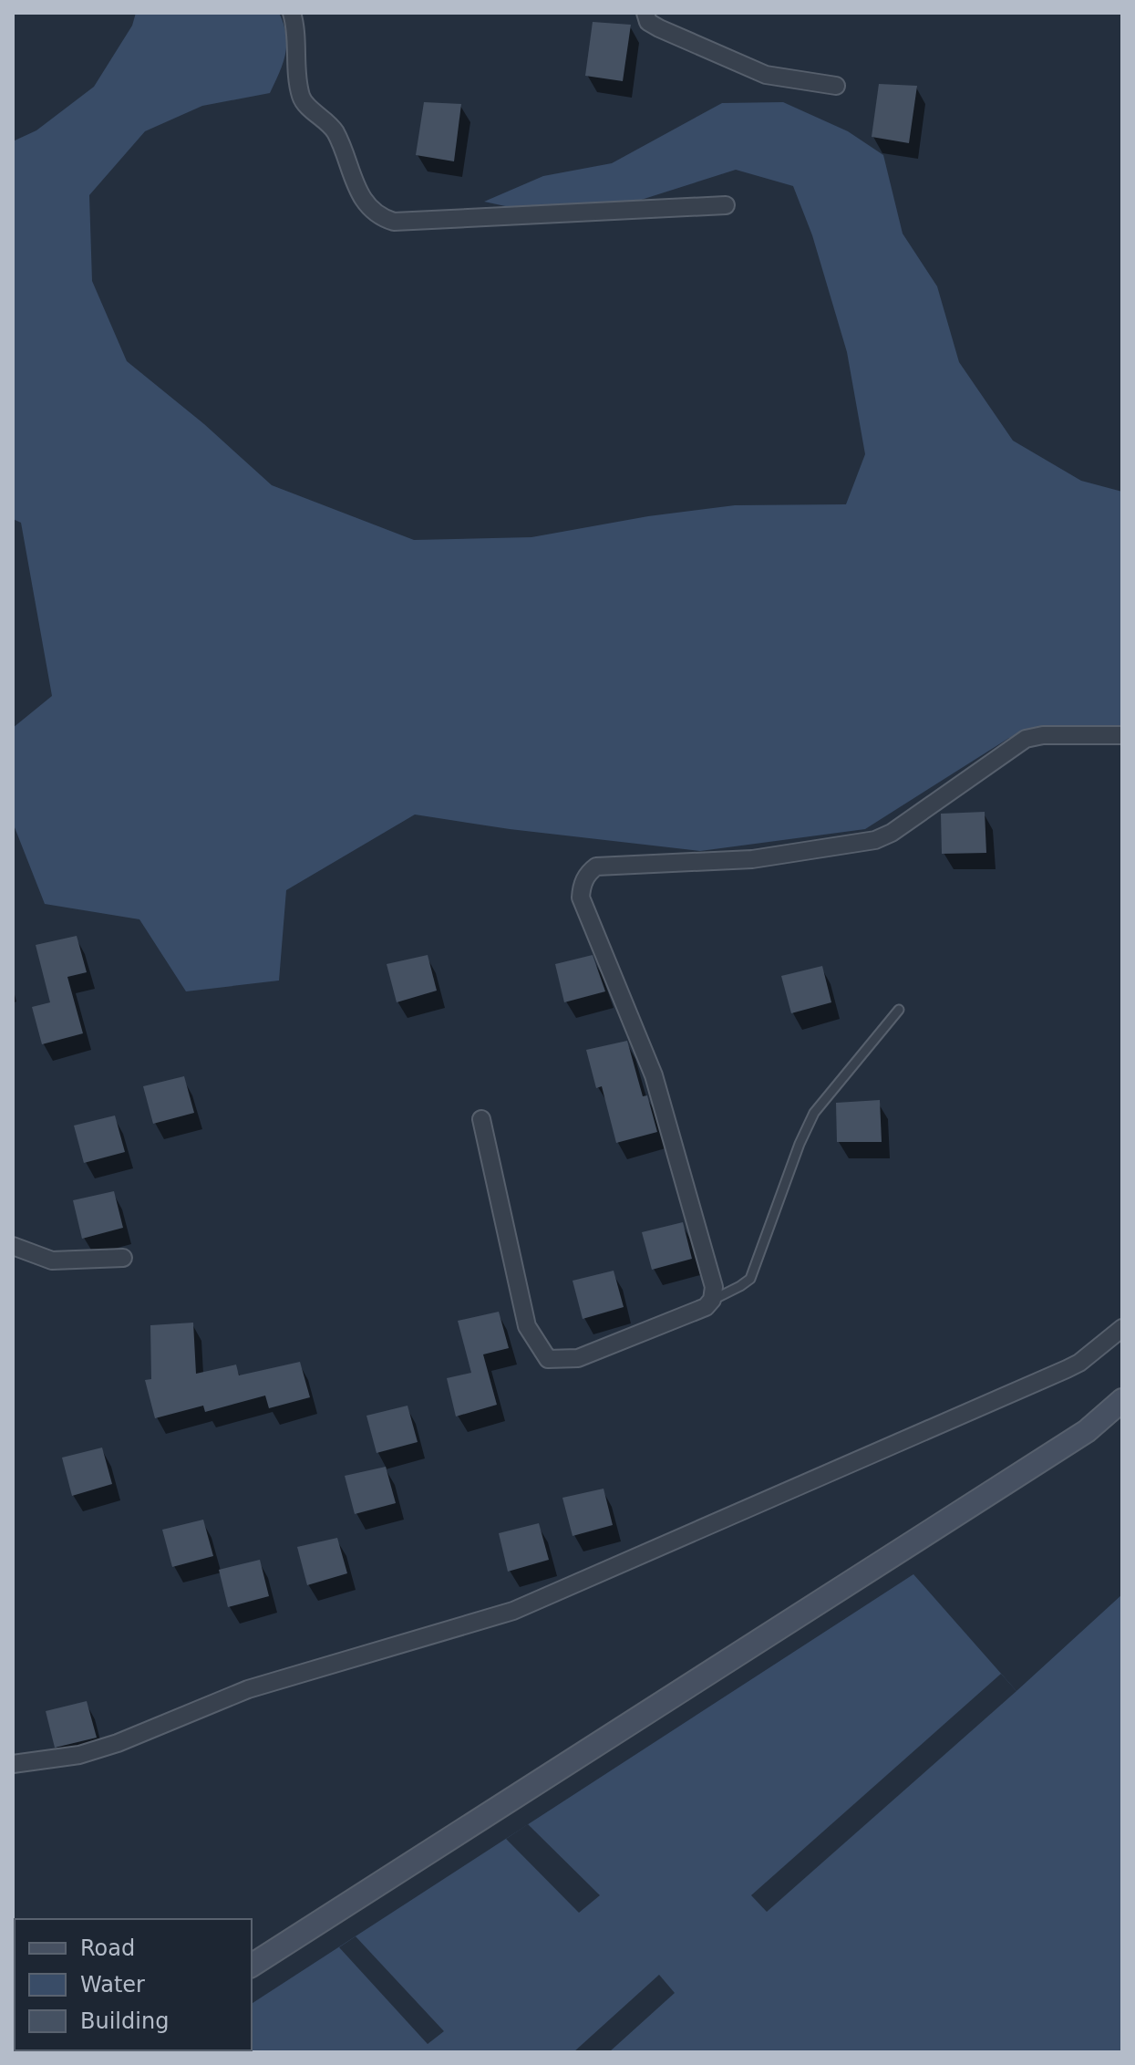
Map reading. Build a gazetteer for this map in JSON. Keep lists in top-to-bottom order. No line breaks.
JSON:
{"legend":["Road","Water","Building"]}
